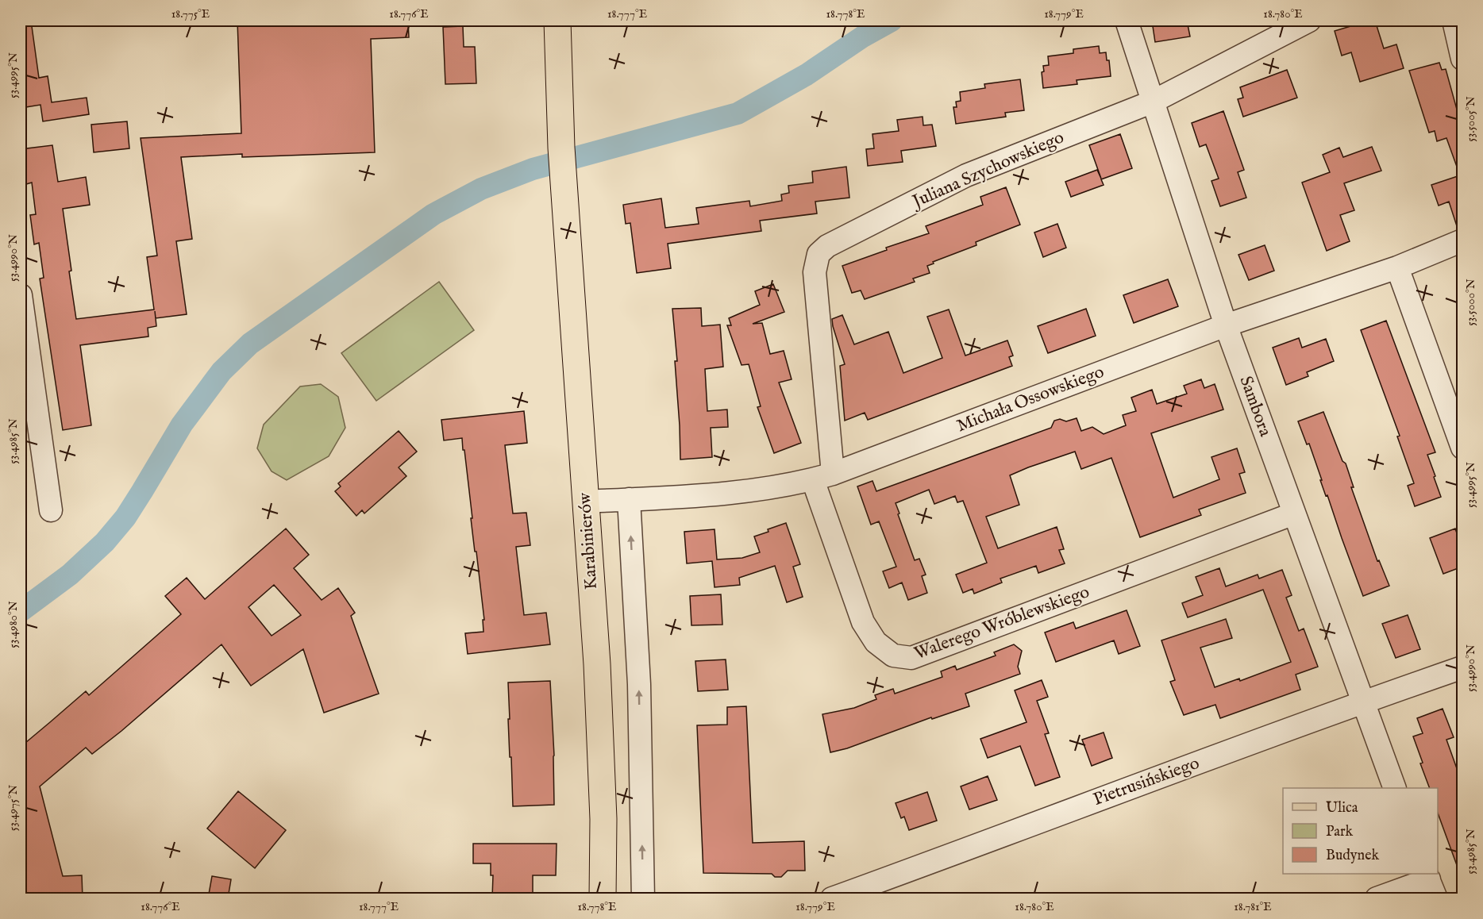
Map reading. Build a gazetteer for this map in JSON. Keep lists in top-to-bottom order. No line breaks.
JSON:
{"streets":{"main road":["Karabinierów"],"street":["Juliana Szychowskiego","Michała Ossowskiego","Sambora","Walerego Wróblewskiego","Pietrusińskiego"]},"crossings":[["Juliana Szychowskiego","Michała Ossowskiego"],["Juliana Szychowskiego","Sambora"],["Juliana Szychowskiego","Walerego Wróblewskiego"],["Michała Ossowskiego","Sambora"],["Michała Ossowskiego","Karabinierów"],["Michała Ossowskiego","Walerego Wróblewskiego"],["Sambora","Walerego Wróblewskiego"],["Sambora","Pietrusińskiego"]],"legend":["Ulica","Park","Budynek"],"coordinates":["18.775°E","18.776°E","18.777°E","18.778°E","18.779°E","18.780°E","53.4995°N","53.5005°N","53.4990°N","53.5000°N","53.4985°N","53.4980°N","53.4975°N","18.781°E"]}
